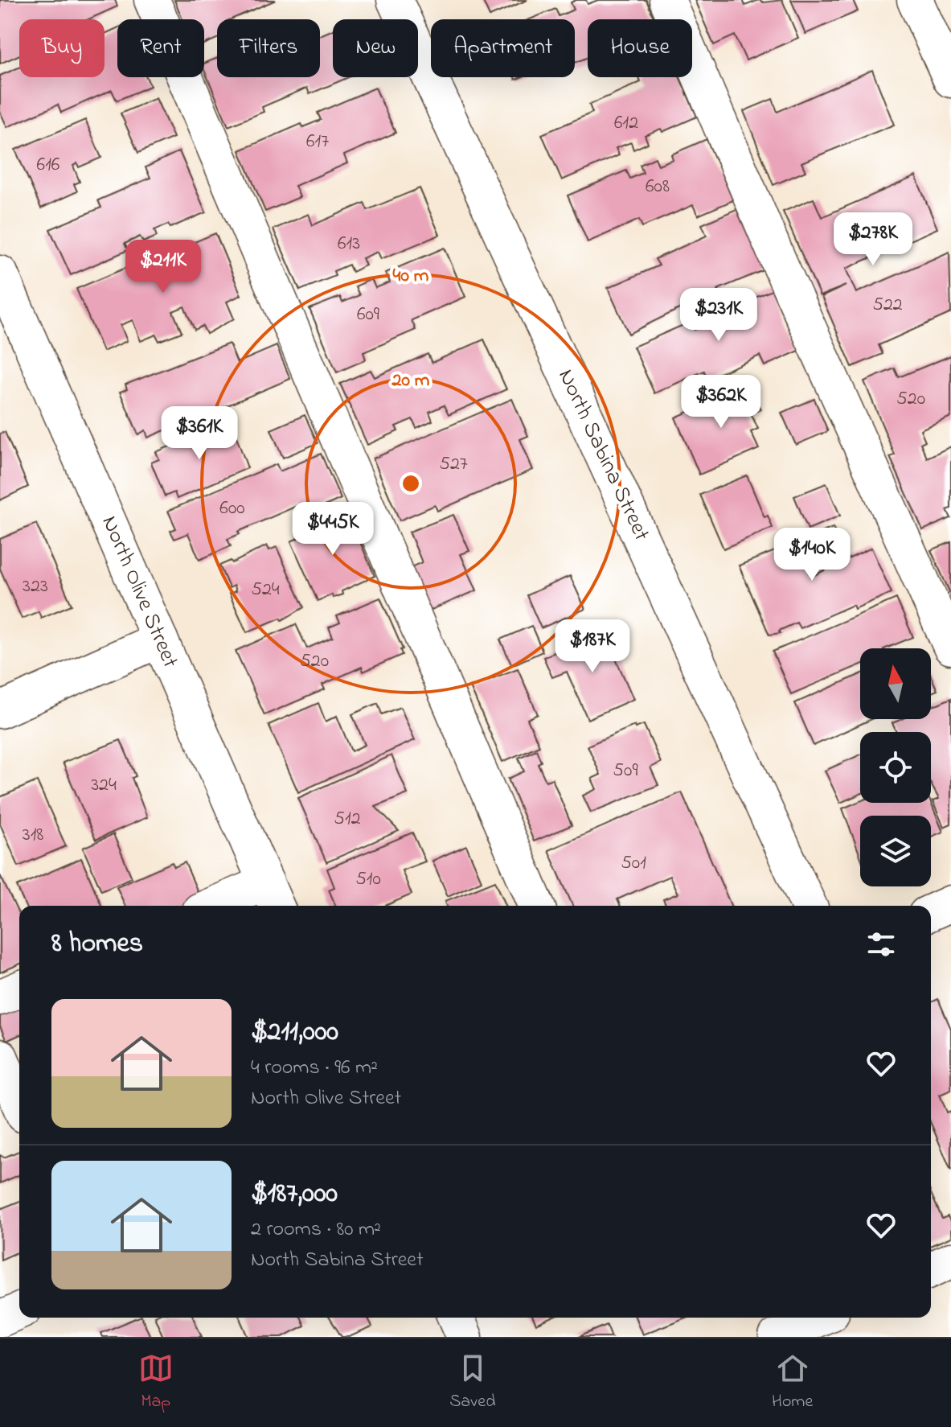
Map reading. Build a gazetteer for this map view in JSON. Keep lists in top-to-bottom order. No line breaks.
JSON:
{"streets":{"street":["North Sabina Street","North Olive Street"]},"house_numbers":["612","617","616","608","613","522","609","520","527","600","323","524","520","509","324","512","318","501","510"],"north":"top","page":{"chip":["Buy","Rent","Filters","New","Apartment","House"],"price":["$278K","$211K","$231K","$362K","$361K","$445K","$140K","$187K"],"heading":"8 homes","list":[{"name":"$211,000","note":"4 rooms · 96 m² · North Olive Street"},{"name":"$187,000","note":"2 rooms · 80 m² · North Sabina Street"}],"tabs":["Map","Saved","Home"]},"rings":["40 m","20 m"]}
